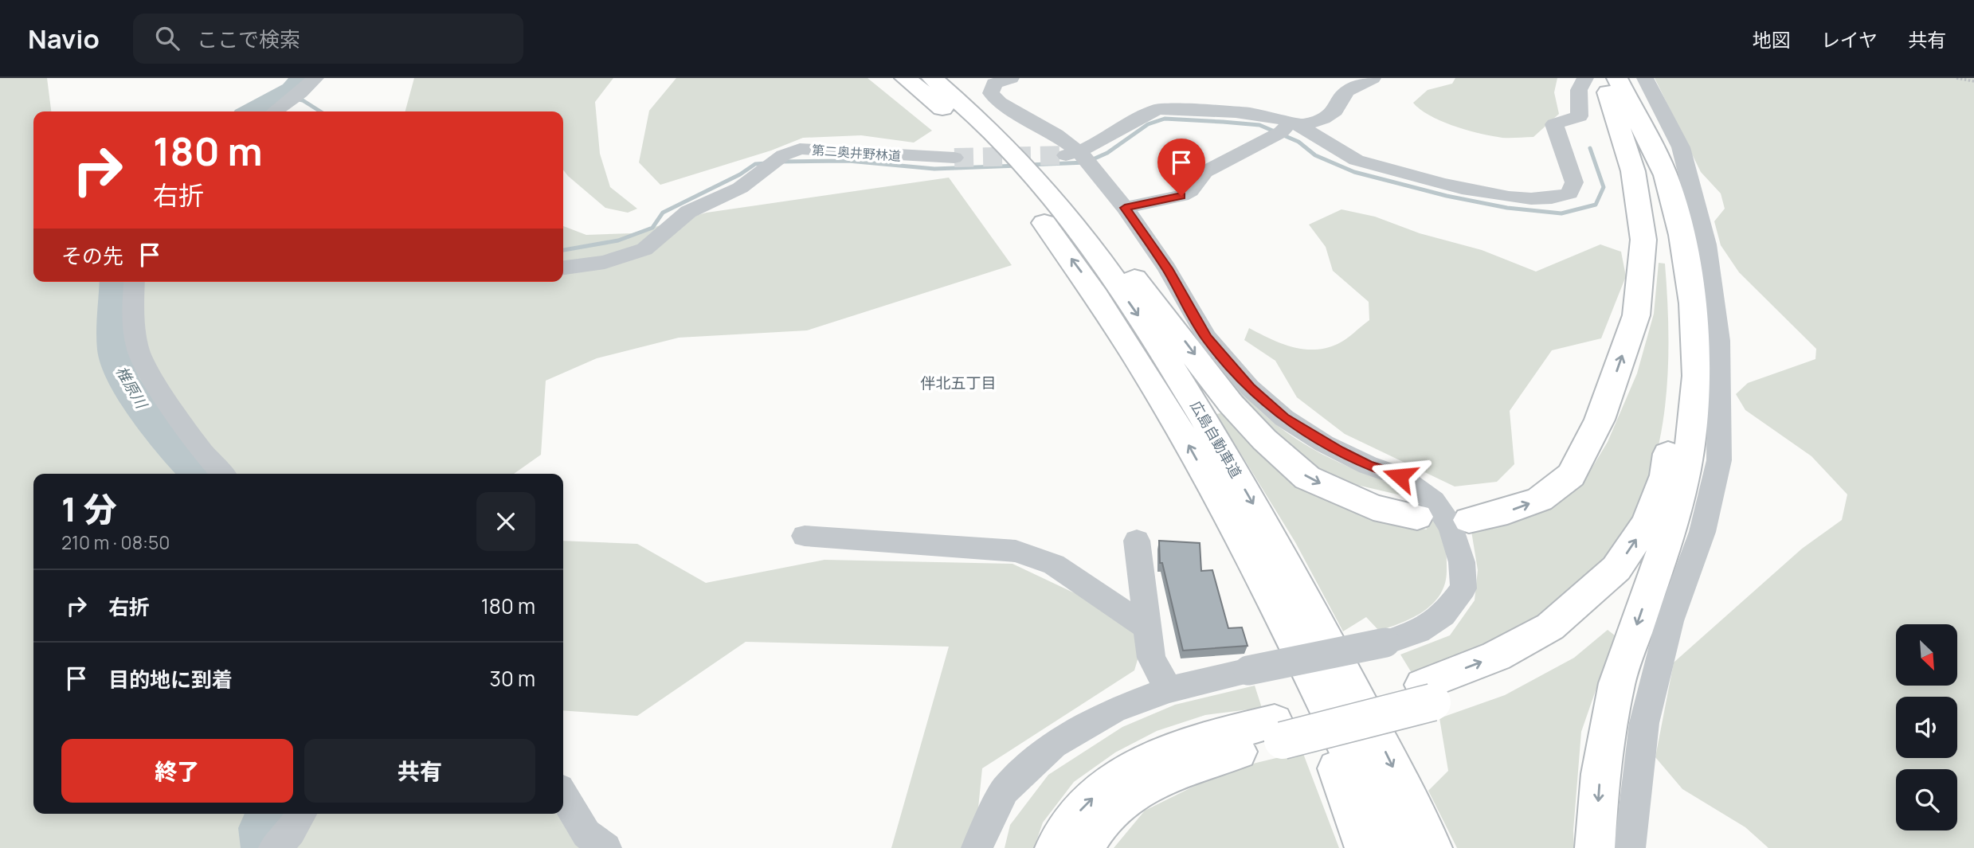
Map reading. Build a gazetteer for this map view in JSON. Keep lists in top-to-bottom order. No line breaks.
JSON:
{"streets":{"highway":["広島自動車道"],"street":["第二奥井野林道"]},"districts":["伴北五丁目"],"water":["椎原川"],"north":"bottom right","page":{"header":"Navio","search":"ここで検索","nav":["地図","レイヤ","共有"],"turn":["180 m","右折"],"then":"その先","heading":["1 分","210 m · 08:50"],"list":[{"name":"右折","value":"180 m"},{"name":"目的地に到着","value":"30 m"}],"buttons":["終了","共有"]}}
